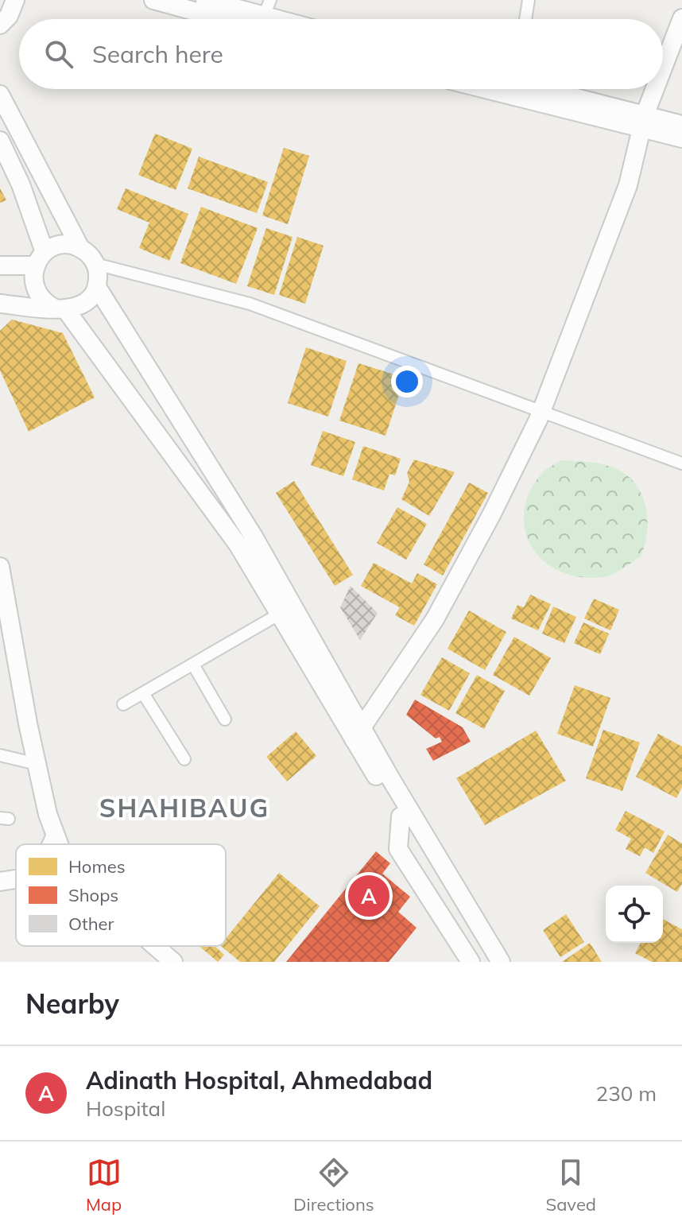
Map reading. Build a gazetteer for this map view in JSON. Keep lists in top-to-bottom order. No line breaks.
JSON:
{"districts":["SHAHIBAUG"],"legend":["Homes","Shops","Other"],"page":{"search":"Search here","pins":"A","heading":"Nearby","list":[{"mark":"A","name":"Adinath Hospital, Ahmedabad","note":"Hospital","value":"230 m"}],"nav":["Map","Directions","Saved"]}}
